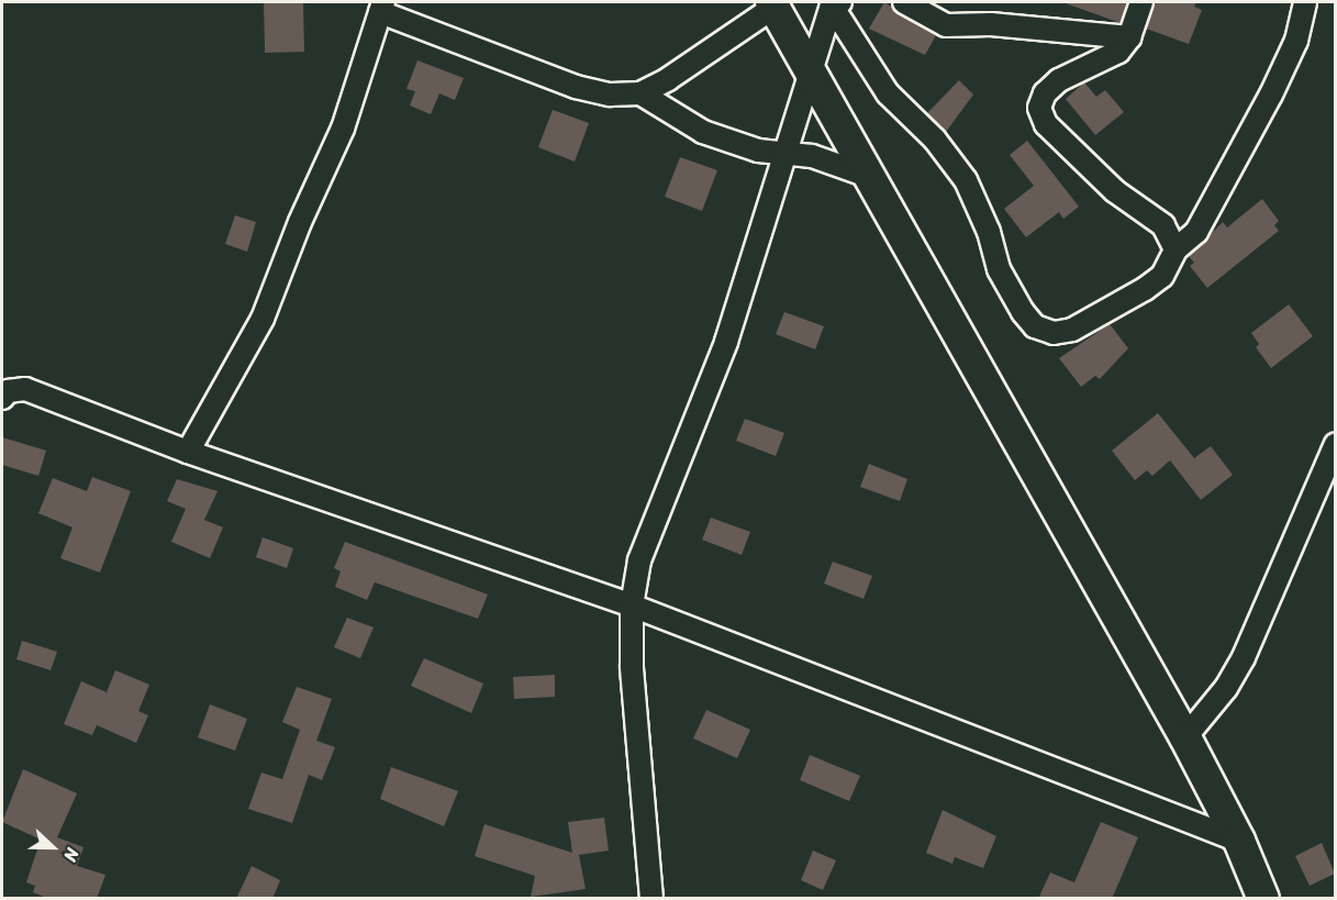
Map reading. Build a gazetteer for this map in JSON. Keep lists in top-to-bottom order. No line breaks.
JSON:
{"north":"right"}
